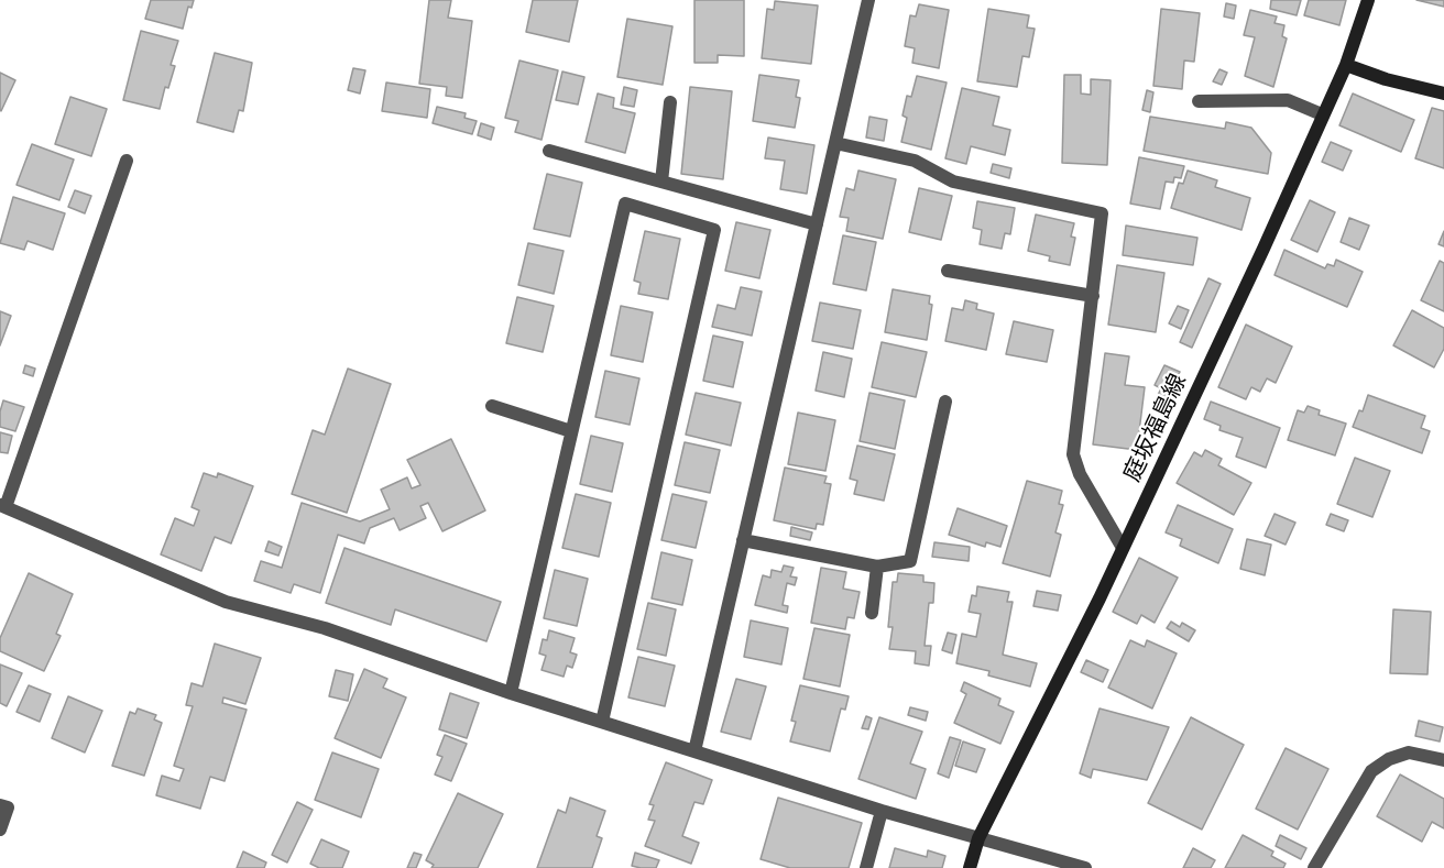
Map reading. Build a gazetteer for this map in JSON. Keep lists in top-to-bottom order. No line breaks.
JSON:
{"streets":{"main road":["庭坂福島線"]}}
